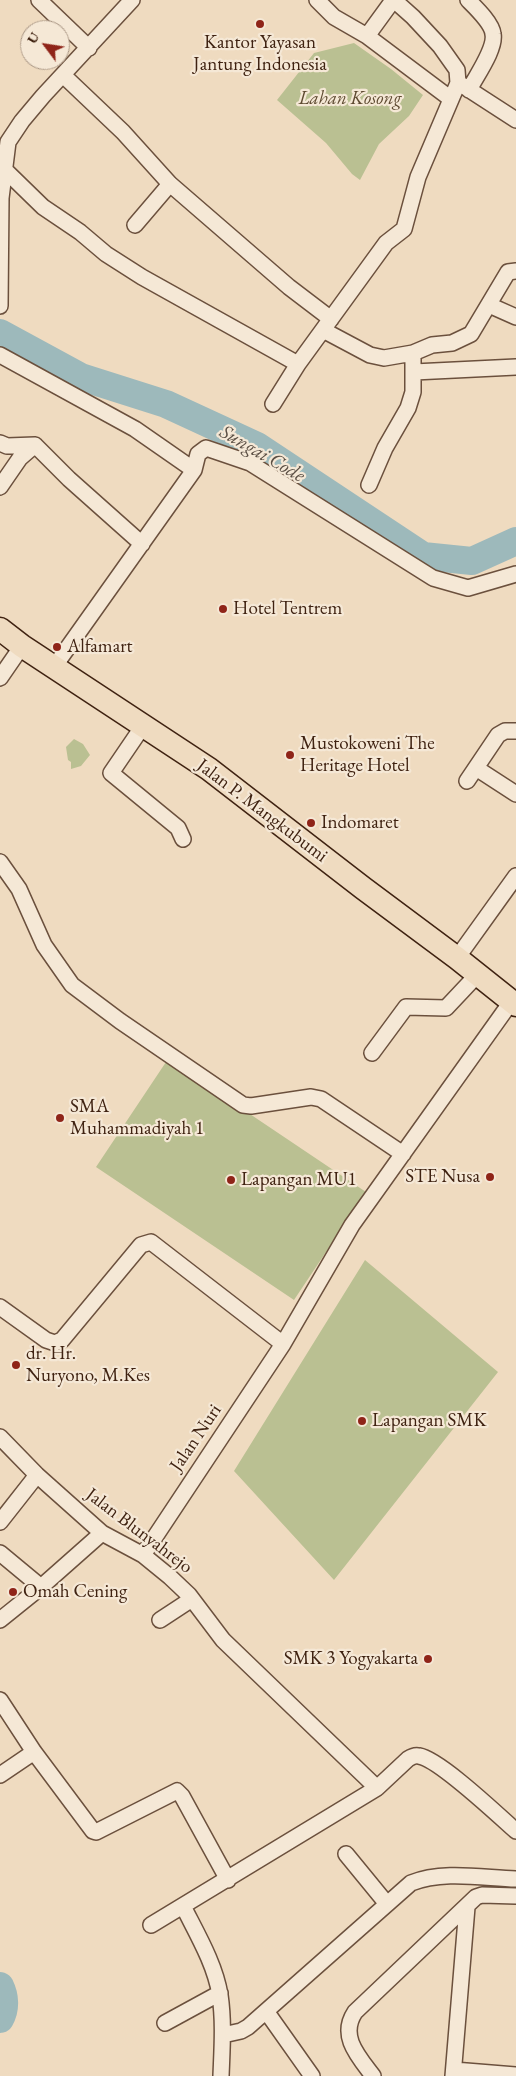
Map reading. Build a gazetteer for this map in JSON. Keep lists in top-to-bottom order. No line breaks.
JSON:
{"streets":{"main road":["Jalan P. Mangkubumi"],"street":["Jalan Nuri","Jalan Blunyahrejo"]},"crossings":[["Jalan P. Mangkubumi","Jalan Nuri"],["Jalan Nuri","Jalan Blunyahrejo"]],"water":["Sungai Code"],"parks":["Lahan Kosong"],"places":["Kantor Yayasan Jantung Indonesia","Hotel Tentrem","Alfamart","Mustokoweni The Heritage Hotel","Indomaret","SMA Muhammadiyah 1","STE Nusa","Lapangan MU1","dr. Hr. Nuryono, M.Kes","Lapangan SMK","Omah Cening","SMK 3 Yogyakarta"],"north":"top left"}
